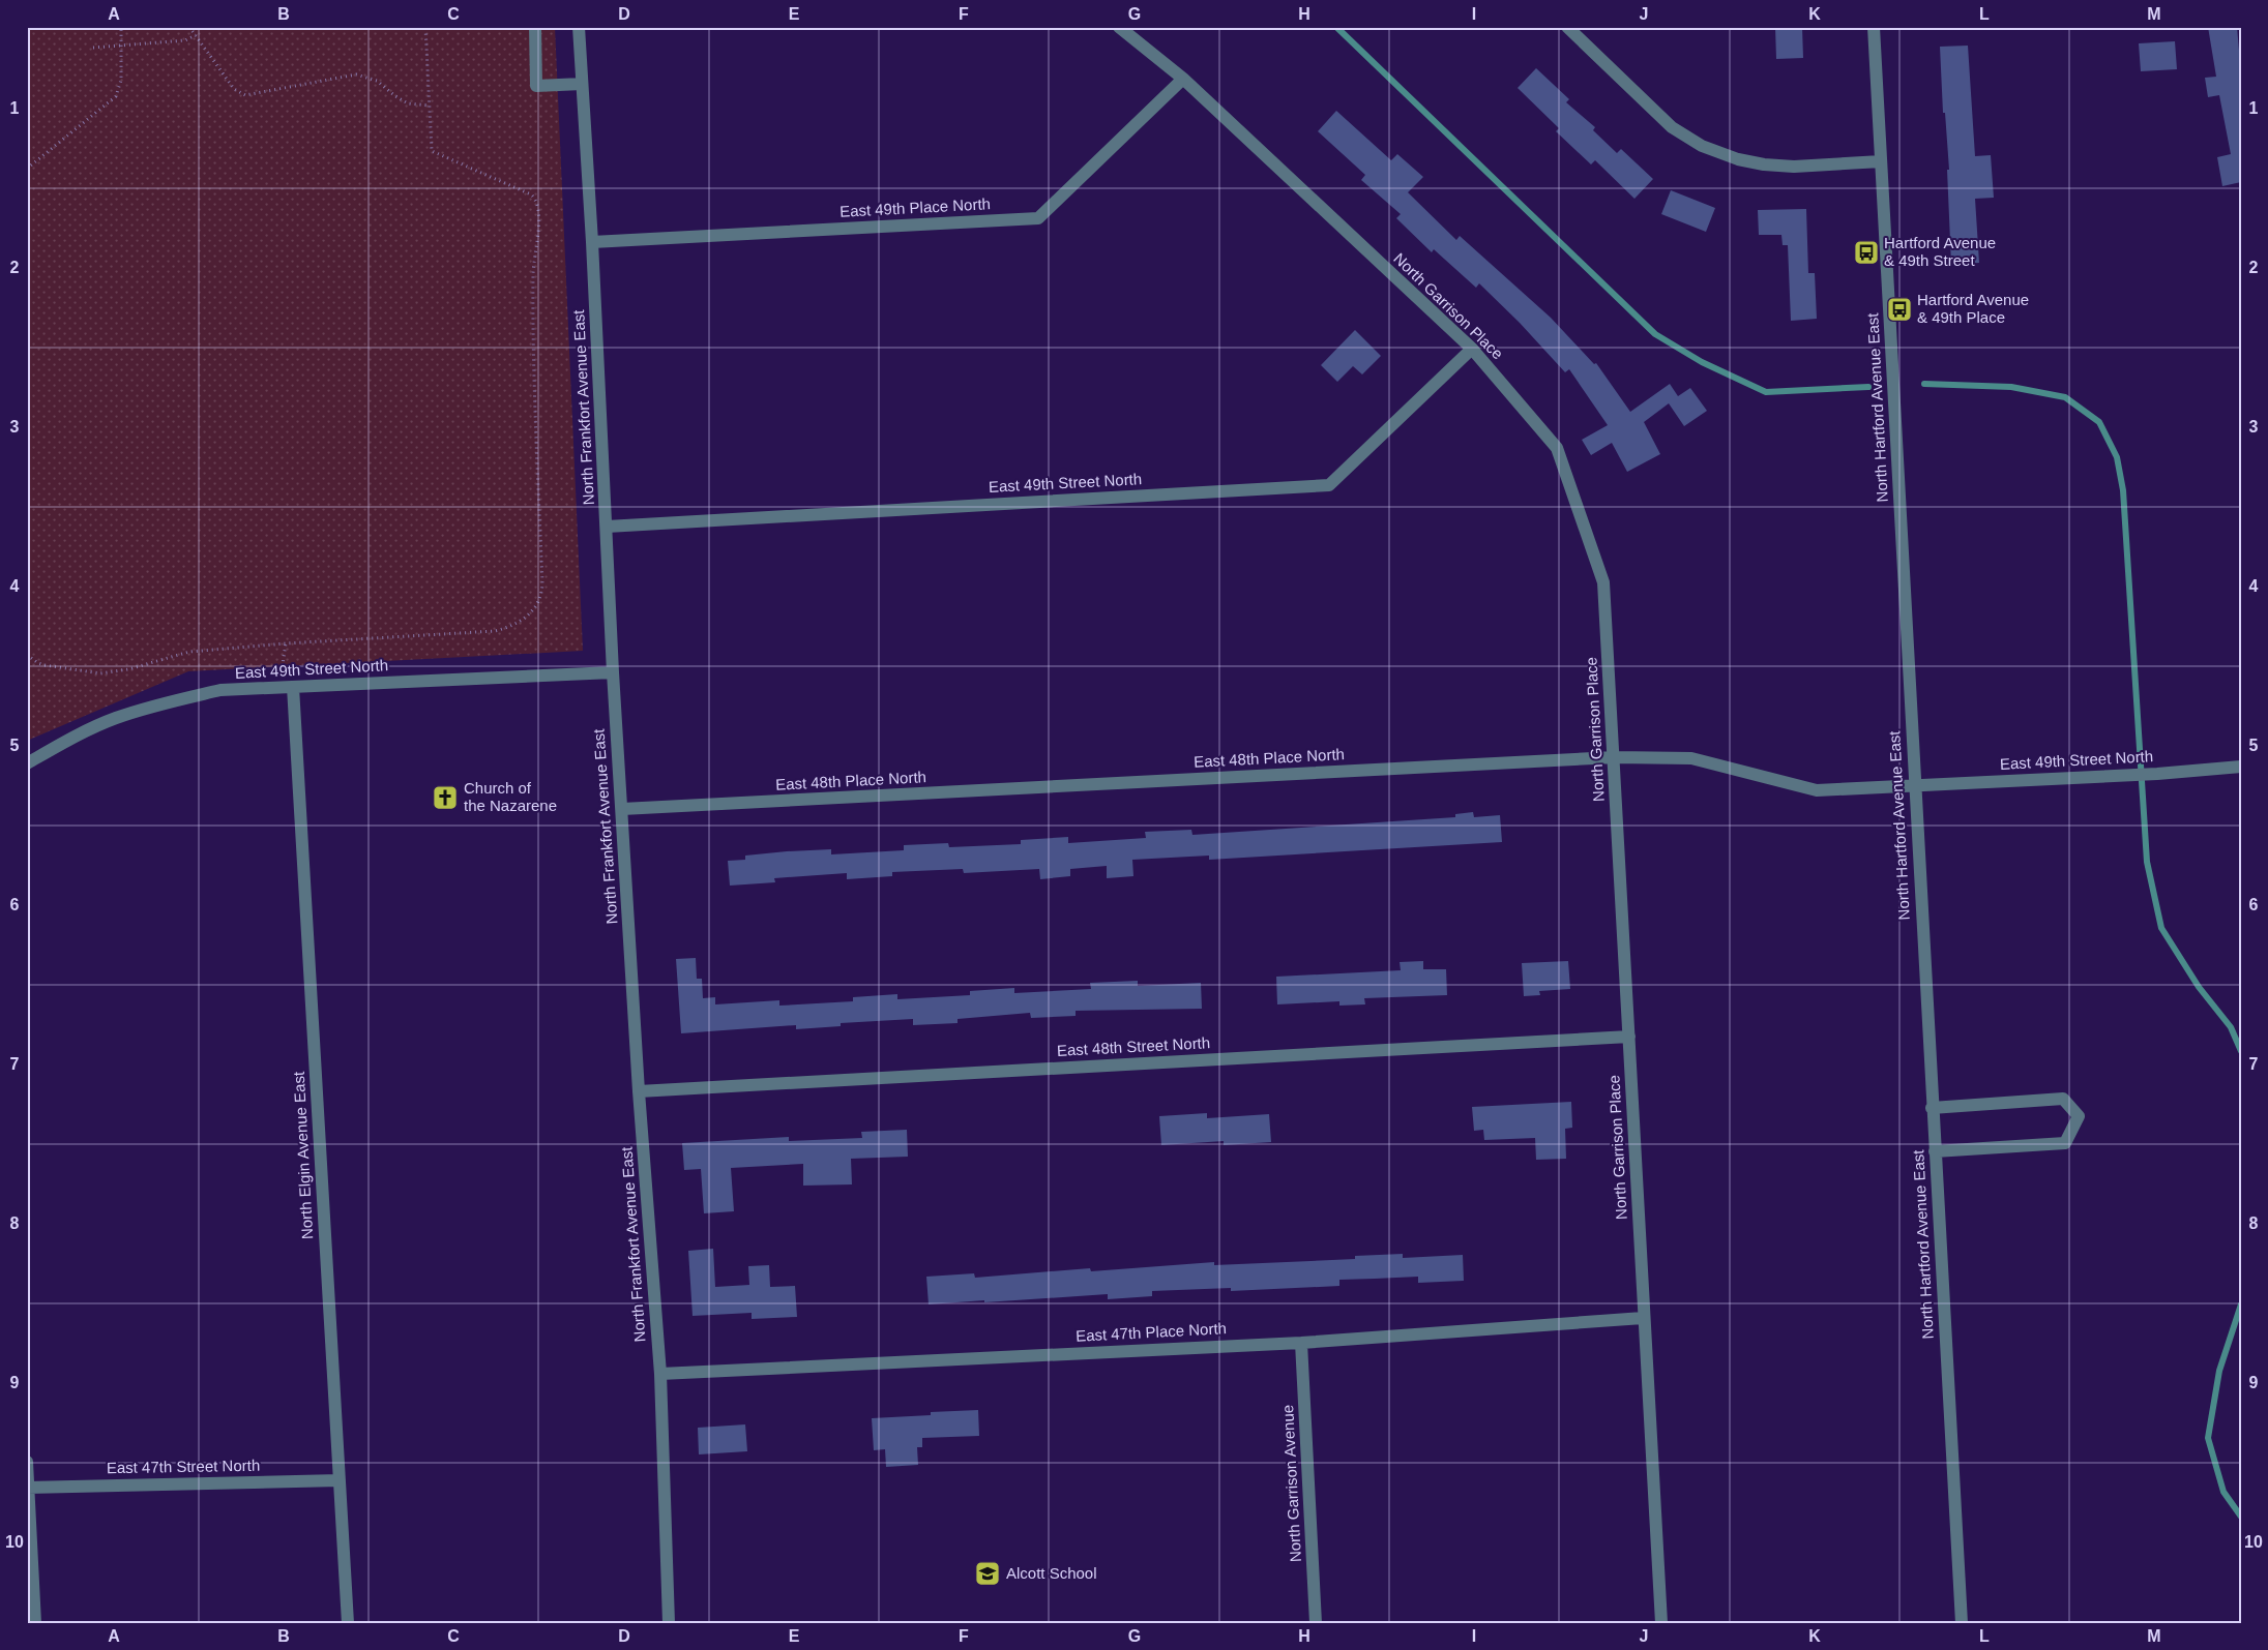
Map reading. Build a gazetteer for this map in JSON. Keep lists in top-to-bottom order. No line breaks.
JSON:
{"streets":{"street":["East 49th Place North","North Garrison Place","North Frankfort Avenue East","North Hartford Avenue East","East 49th Street North","East 48th Place North","East 48th Street North","North Elgin Avenue East","East 47th Place North","East 47th Street North","North Garrison Avenue"]},"crossings":[["East 49th Place North","North Garrison Place"],["East 49th Place North","North Frankfort Avenue East"],["North Garrison Place","East 49th Street North"],["North Garrison Place","East 48th Place North"],["North Garrison Place","East 48th Street North"],["North Garrison Place","East 47th Place North"],["North Frankfort Avenue East","East 49th Street North"],["North Frankfort Avenue East","East 48th Place North"],["North Frankfort Avenue East","East 48th Street North"],["North Frankfort Avenue East","East 47th Place North"],["North Hartford Avenue East","East 49th Street North"],["North Hartford Avenue East","East 48th Place North"],["East 49th Street North","East 48th Place North"],["East 49th Street North","North Elgin Avenue East"],["North Elgin Avenue East","East 47th Street North"],["East 47th Place North","North Garrison Avenue"]],"places":{"bus stop":["Hartford Avenue & 49th Street","Hartford Avenue & 49th Place"],"church":["Church of the Nazarene"],"school or university":["Alcott School"]},"grid":{"columns":["A","B","C","D","E","F","G","H","I","J","K","L","M"],"rows":["1","2","3","4","5","6","7","8","9","10"]}}
